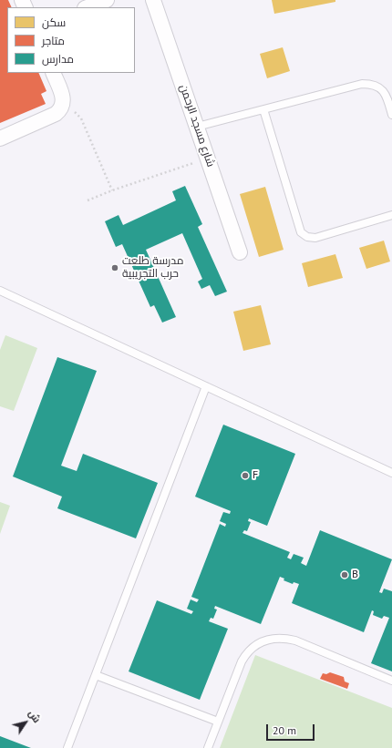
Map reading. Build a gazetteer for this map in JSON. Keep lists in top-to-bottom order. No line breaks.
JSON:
{"streets":{"street":["شارع مسجد الرحمن"]},"places":["مدرسة طلعت حرب التجريبية","F","B"],"legend":["سكن","متاجر","مدارس"],"scale_bar":"20 m","north":"top right"}
